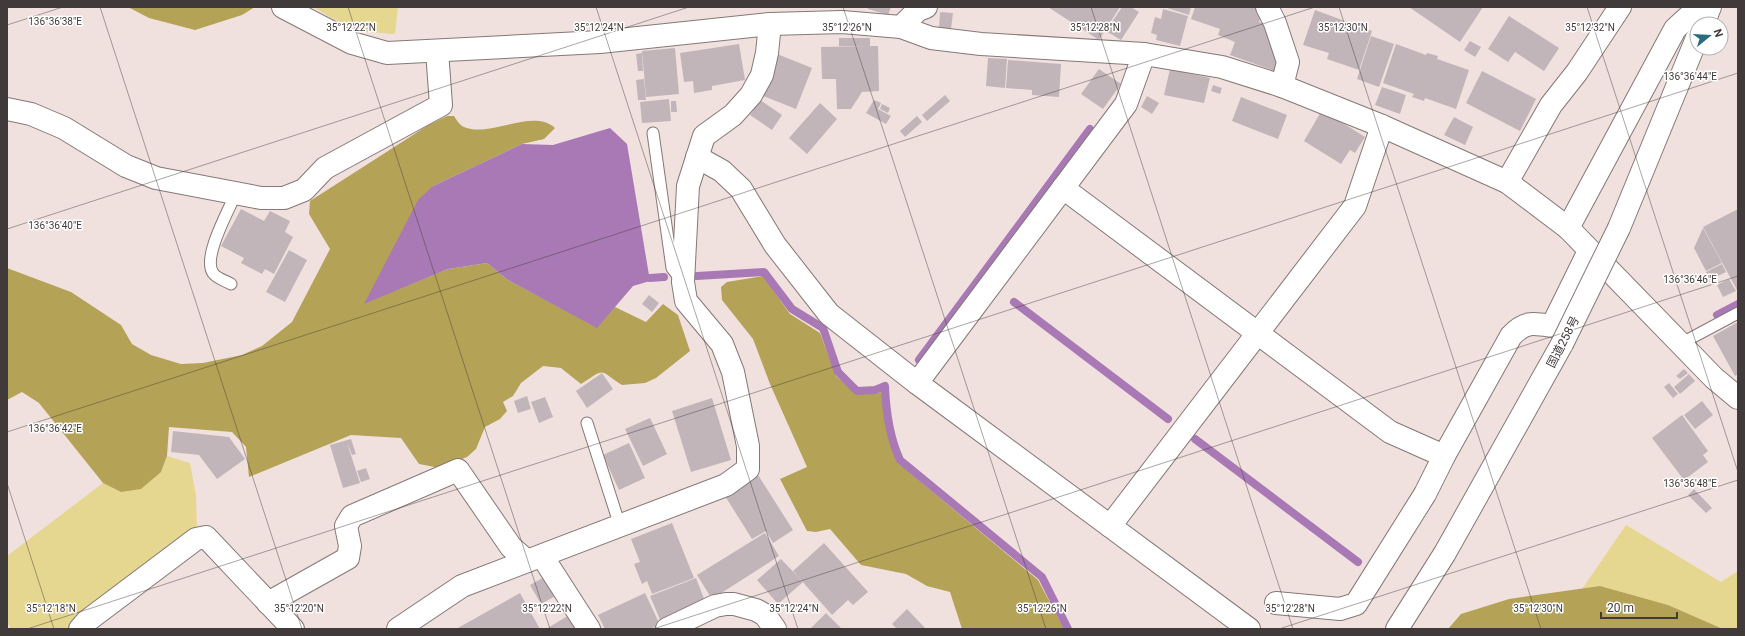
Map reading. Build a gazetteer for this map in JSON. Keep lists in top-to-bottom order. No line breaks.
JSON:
{"streets":{"main road":["国道258号"]},"scale_bar":"20 m","north":"right","coordinates":["136°36'38\"E","35°12'22\"N","35°12'24\"N","35°12'26\"N","35°12'28\"N","35°12'30\"N","35°12'32\"N","136°36'44\"E","136°36'40\"E","136°36'46\"E","136°36'42\"E","136°36'48\"E","35°12'18\"N","35°12'20\"N"]}
